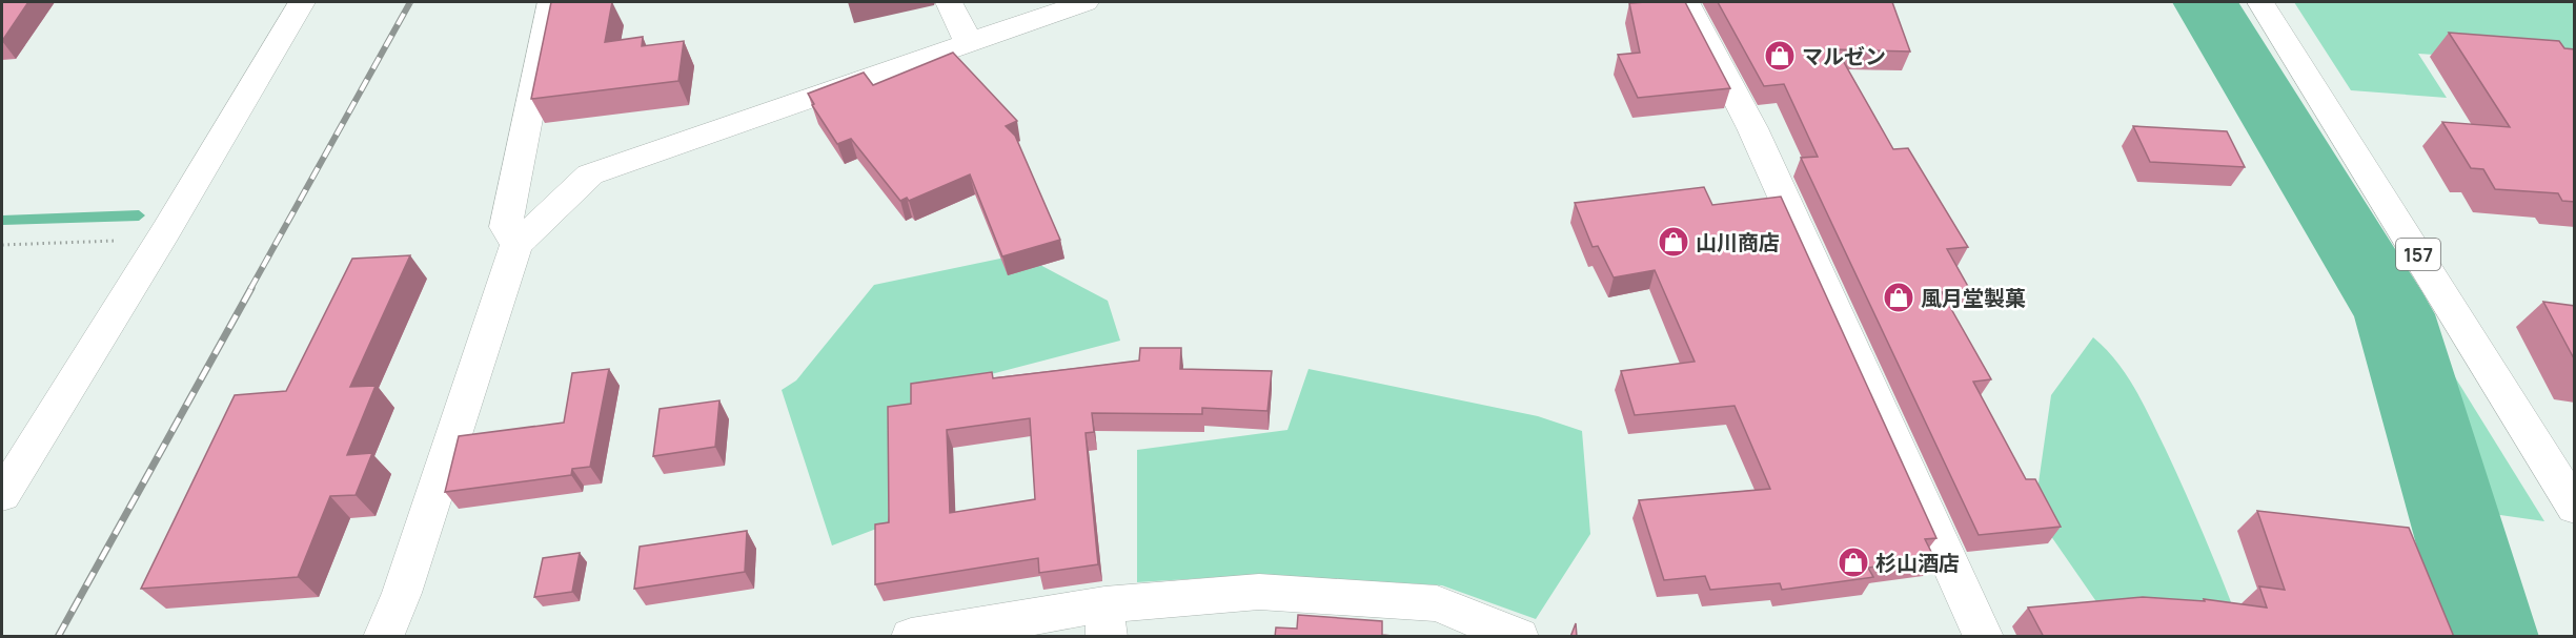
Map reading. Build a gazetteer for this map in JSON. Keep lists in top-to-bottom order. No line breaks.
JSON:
{"streets":{"main road":["157"]},"places":{"shop":["マルゼン","山川商店","風月堂製菓","杉山酒店"]}}
